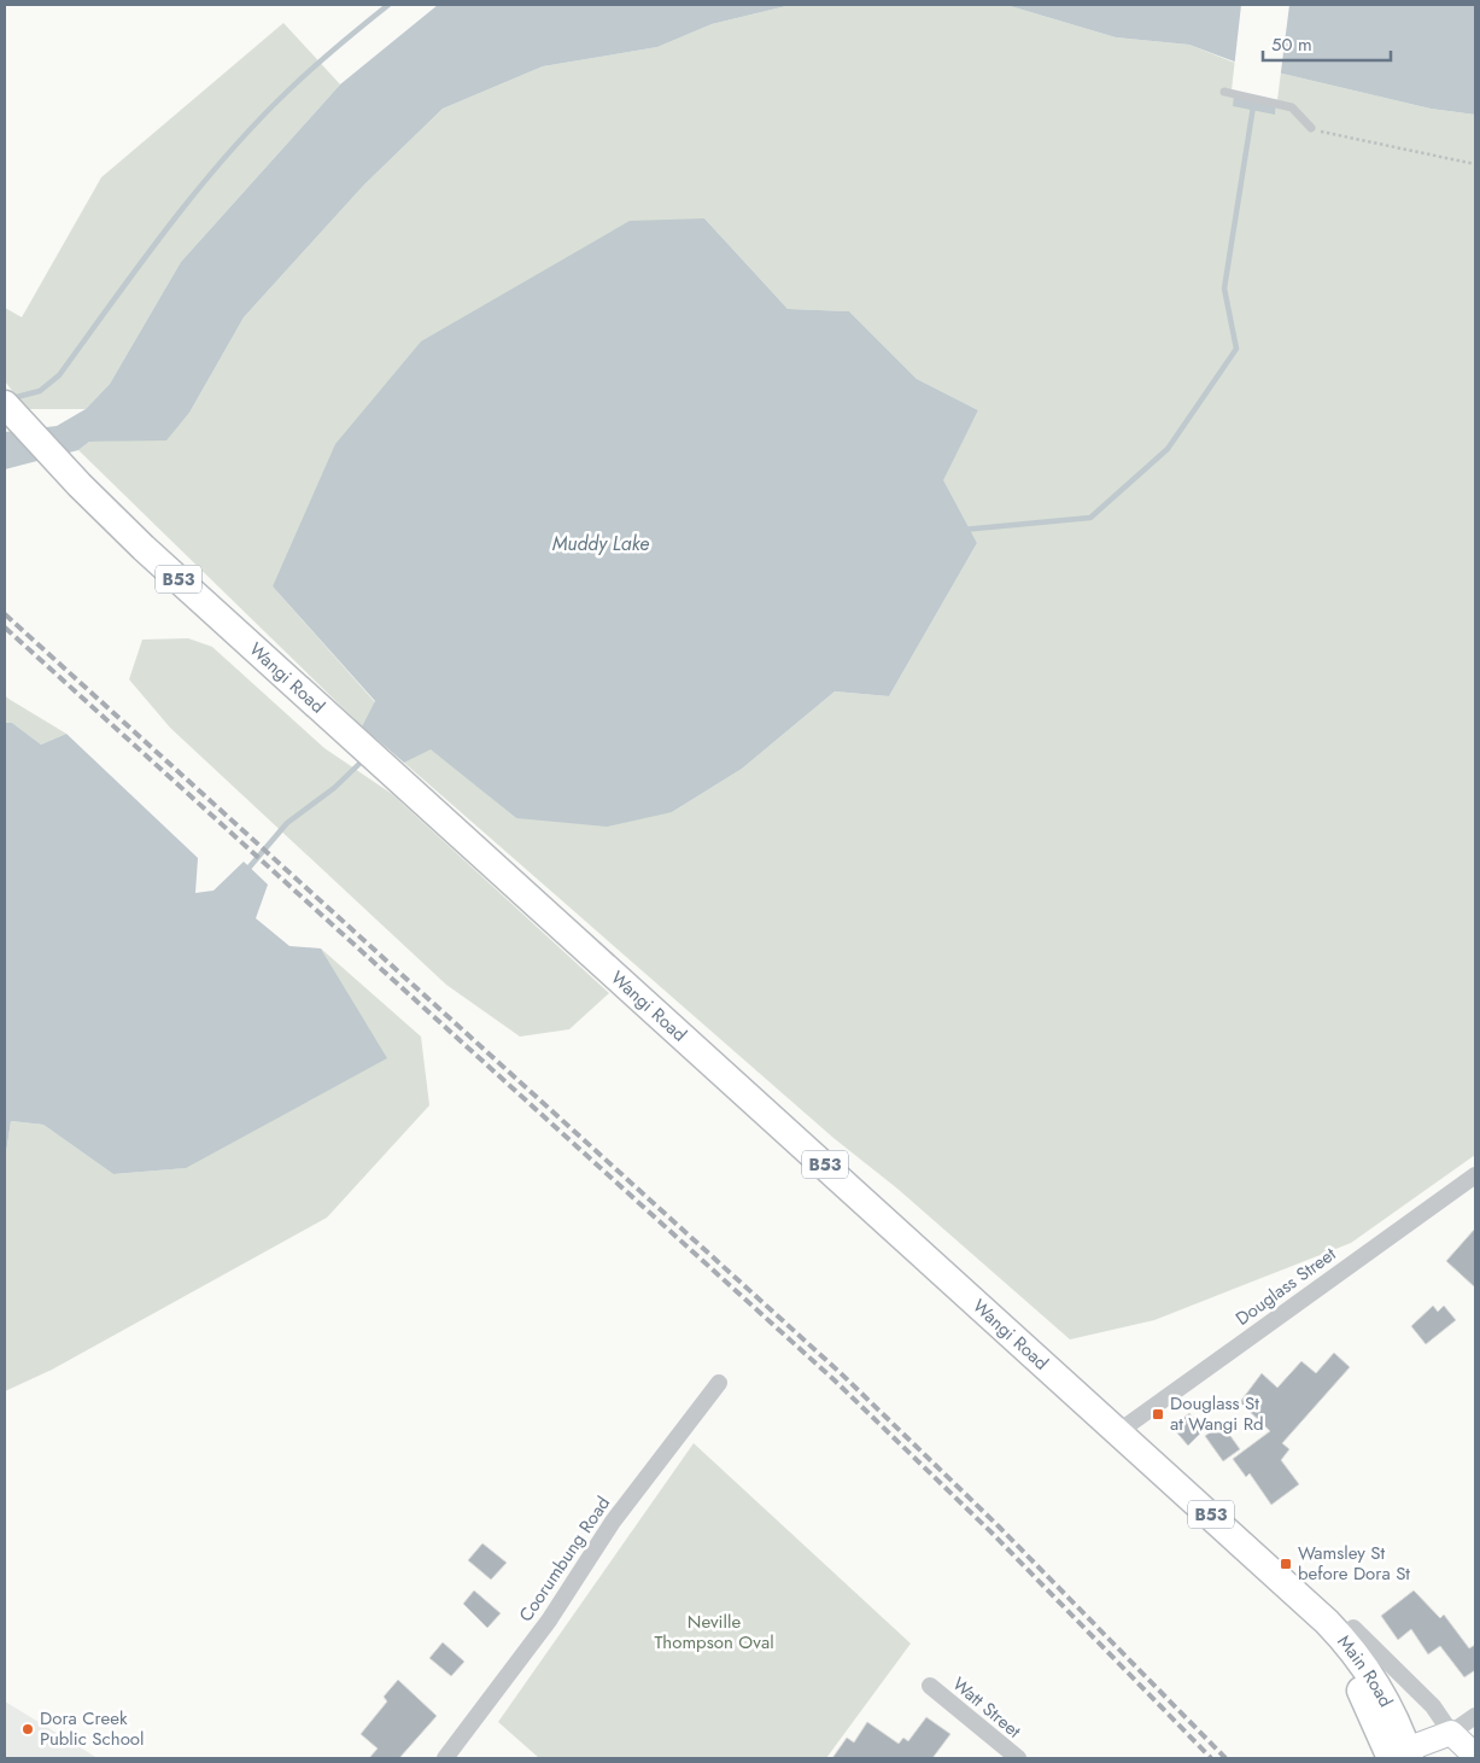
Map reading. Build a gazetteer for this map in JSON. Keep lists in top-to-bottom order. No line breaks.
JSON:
{"streets":{"main road":["B53","Wangi Road"],"street":["Douglass Street","Coorumbung Road","Watt Street"]},"crossings":[["Wangi Road","Douglass Street"]],"water":["Muddy Lake"],"parks":["Neville Thompson Oval"],"places":{"transit":["Douglass St at Wangi Rd","Wamsley St before Dora St"],"other":["Dora Creek Public School"]},"scale_bar":"50 m"}
